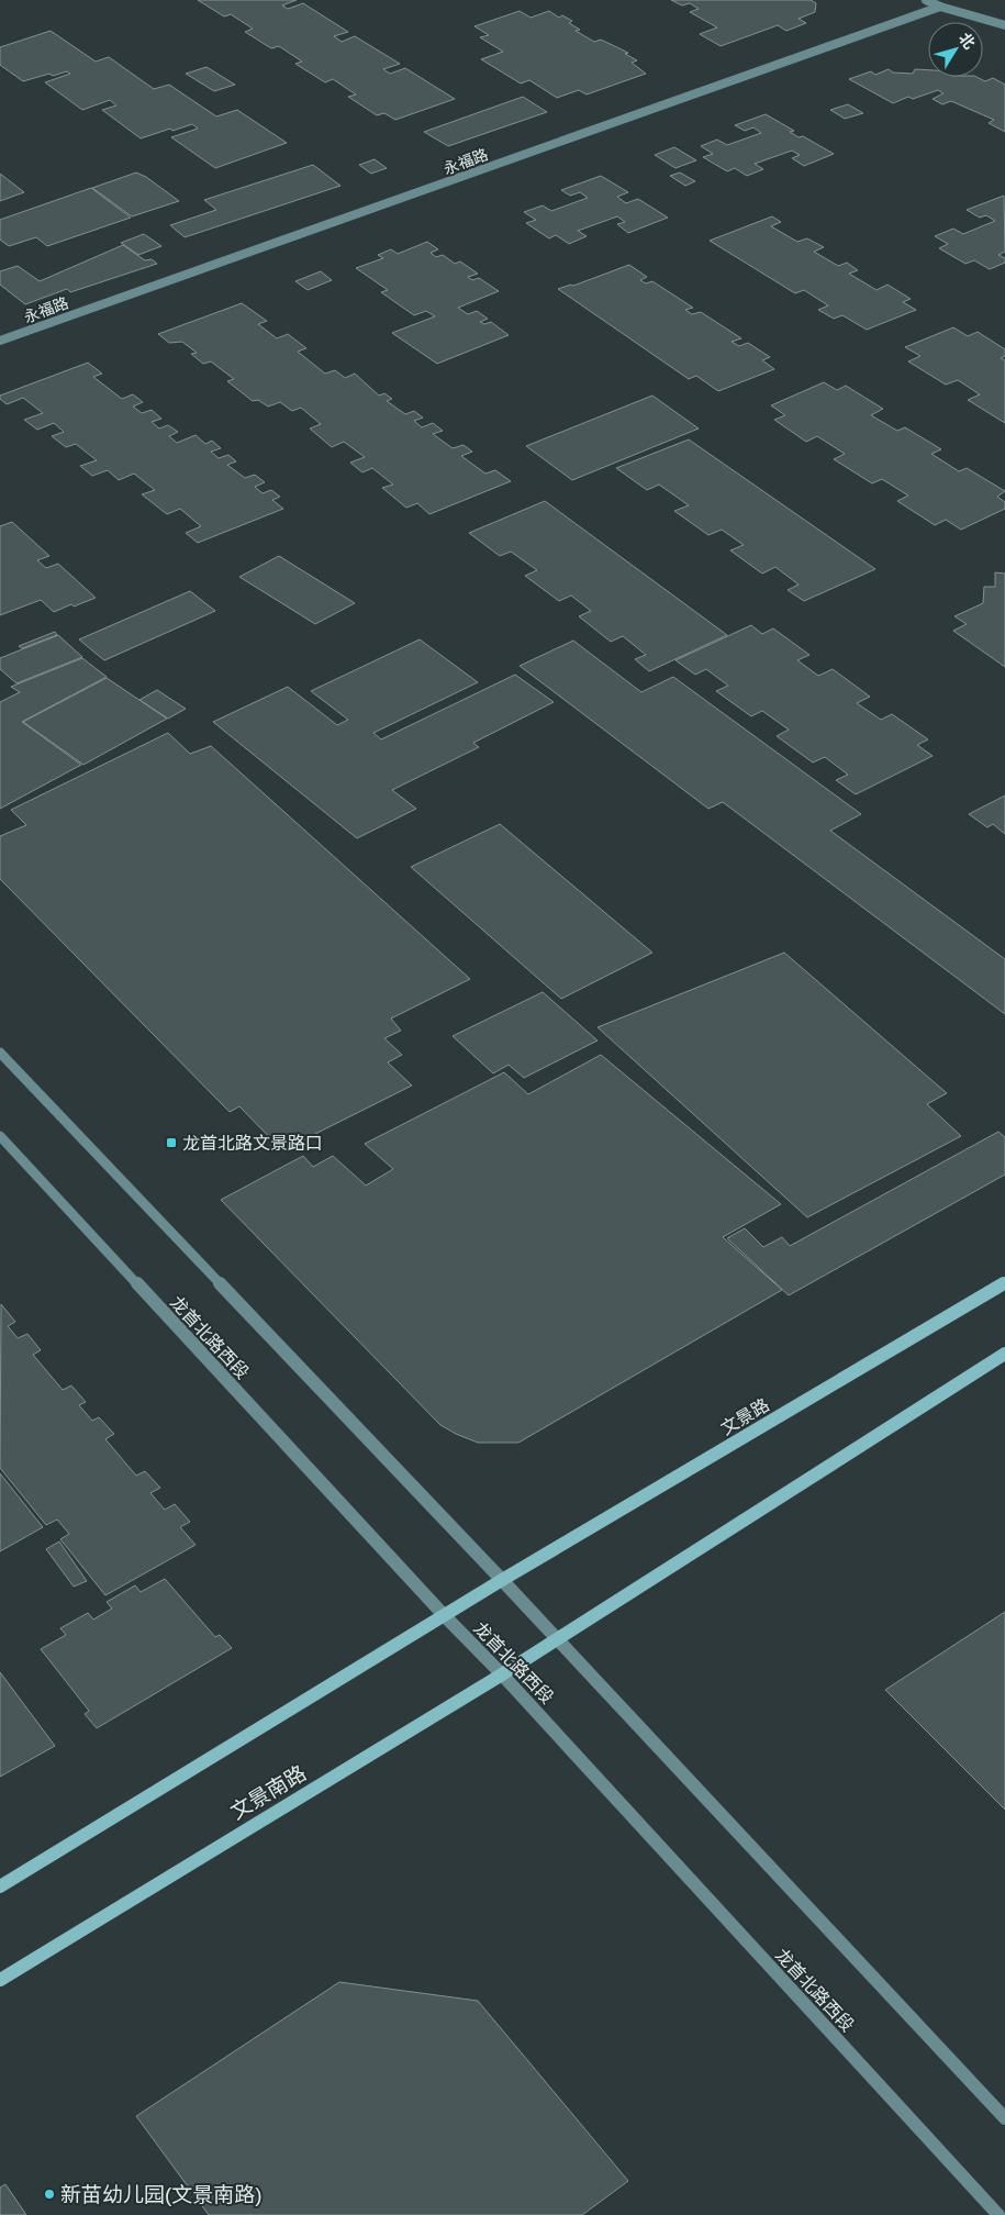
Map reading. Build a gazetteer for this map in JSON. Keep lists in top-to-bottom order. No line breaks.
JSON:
{"streets":{"main road":["文景路","文景南路"],"street":["永福路","龙首北路西段"]},"crossings":[["龙首北路西段","文景南路"]],"places":{"transit":["龙首北路文景路口"],"other":["新苗幼儿园(文景南路)"]},"north":"top right"}
